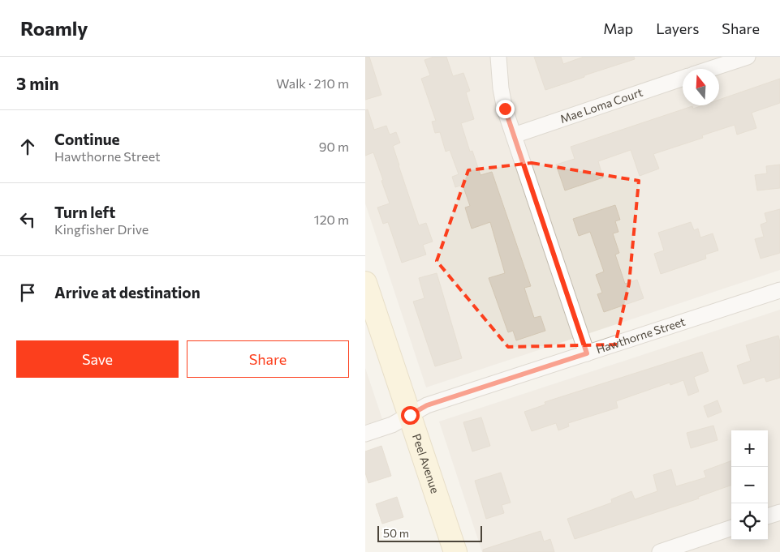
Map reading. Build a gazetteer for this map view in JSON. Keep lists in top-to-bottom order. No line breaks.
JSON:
{"streets":{"street":["Mae Loma Court","Hawthorne Street","Peel Avenue"]},"crossings":[["Hawthorne Street","Peel Avenue"]],"scale_bar":"50 m","north":"top","page":{"header":"Roamly","nav":["Map","Layers","Share"],"heading":["3 min","Walk · 210 m"],"list":[["Continue","Hawthorne Street","90 m"],["Turn left","Kingfisher Drive","120 m"],"Arrive at destination"],"buttons":["Save","Share"],"map_buttons":["+","−"],"scale":"50 m"}}
